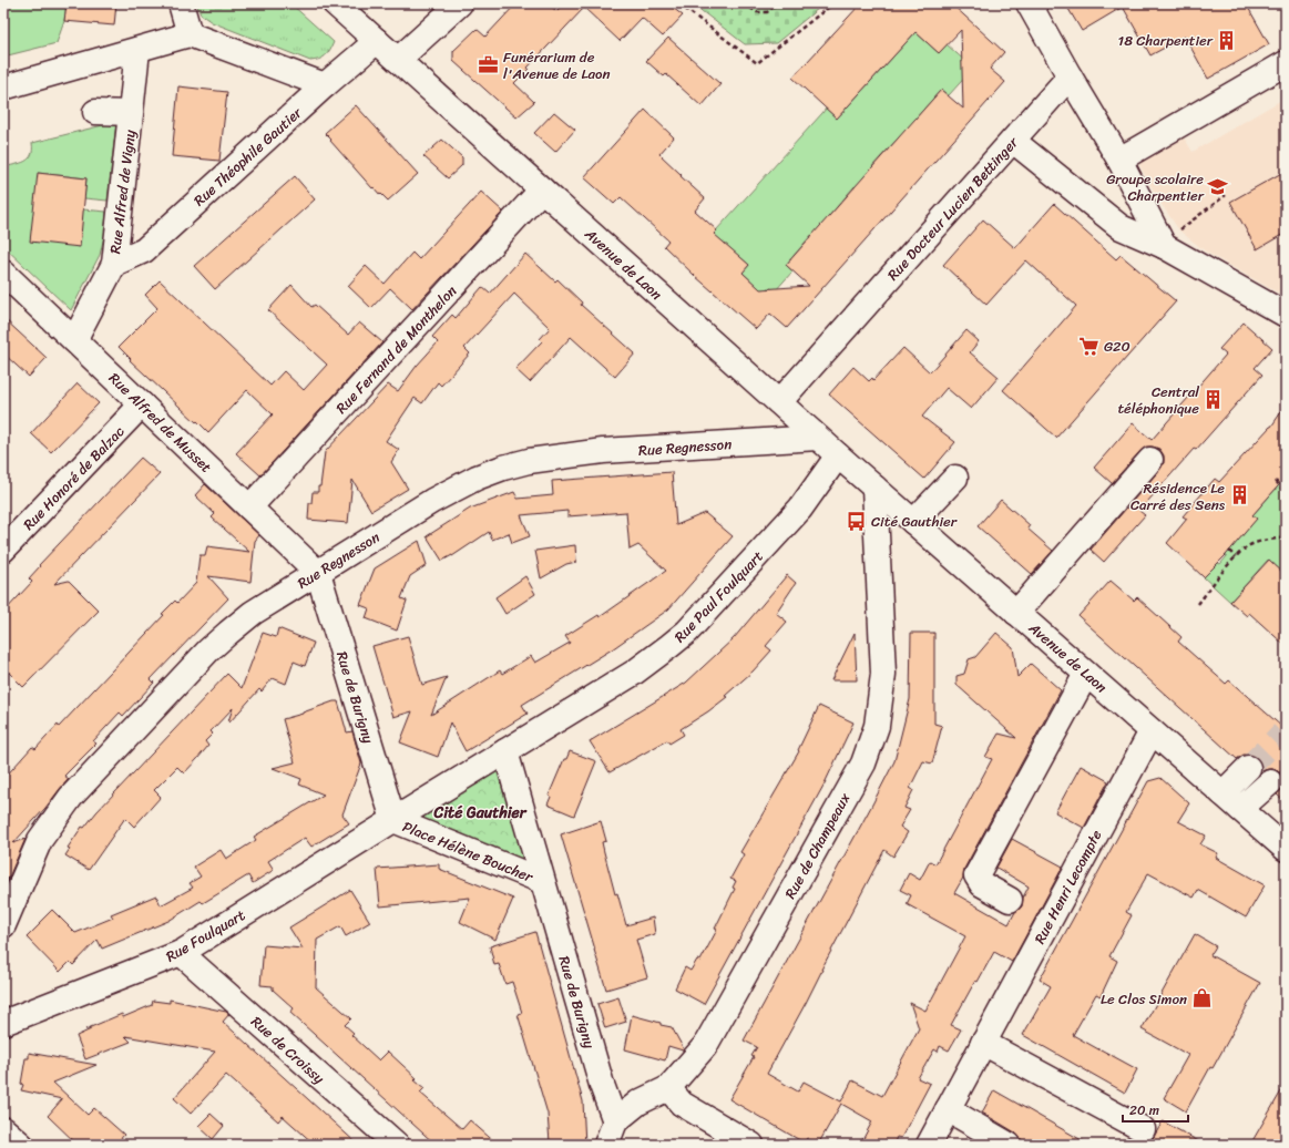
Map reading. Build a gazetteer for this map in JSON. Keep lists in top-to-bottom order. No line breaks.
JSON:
{"streets":{"street":["Rue Théophile Gautier","Rue Alfred de Vigny","Rue Docteur Lucien Bettinger","Avenue de Laon","Rue Fernand de Monthelon","Rue Alfred de Musset","Rue Regnesson","Rue Honoré de Balzac","Rue Paul Foulquart","Rue de Burigny","Rue de Champeaux","Place Hélène Boucher","Rue Henri Lecompte","Rue Foulquart","Rue de Croissy"]},"crossings":[["Rue Théophile Gautier","Rue Alfred de Vigny"],["Rue Théophile Gautier","Avenue de Laon"],["Rue Alfred de Vigny","Rue Alfred de Musset"],["Rue Docteur Lucien Bettinger","Avenue de Laon"],["Avenue de Laon","Rue Fernand de Monthelon"],["Avenue de Laon","Rue Regnesson"],["Avenue de Laon","Rue Paul Foulquart"],["Avenue de Laon","Rue de Champeaux"],["Avenue de Laon","Rue Henri Lecompte"],["Rue Fernand de Monthelon","Rue Alfred de Musset"],["Rue Alfred de Musset","Rue Regnesson"],["Rue Alfred de Musset","Rue Honoré de Balzac"],["Rue Alfred de Musset","Rue de Burigny"],["Rue Regnesson","Rue de Burigny"],["Rue Paul Foulquart","Place Hélène Boucher"],["Rue de Burigny","Rue de Champeaux"],["Rue de Burigny","Place Hélène Boucher"],["Rue de Burigny","Rue Foulquart"],["Place Hélène Boucher","Rue Foulquart"],["Rue Foulquart","Rue de Croissy"]],"districts":["Cité Gauthier"],"places":{"building":["18 Charpentier","Central téléphonique","Résidence Le Carré des Sens"],"office":["Funérarium de l'Avenue de Laon"],"school or university":["Groupe scolaire Charpentier"],"supermarket":["G20"],"bus stop":["Cité Gauthier"],"shop":["Le Clos Simon"]},"scale_bar":"20 m"}
